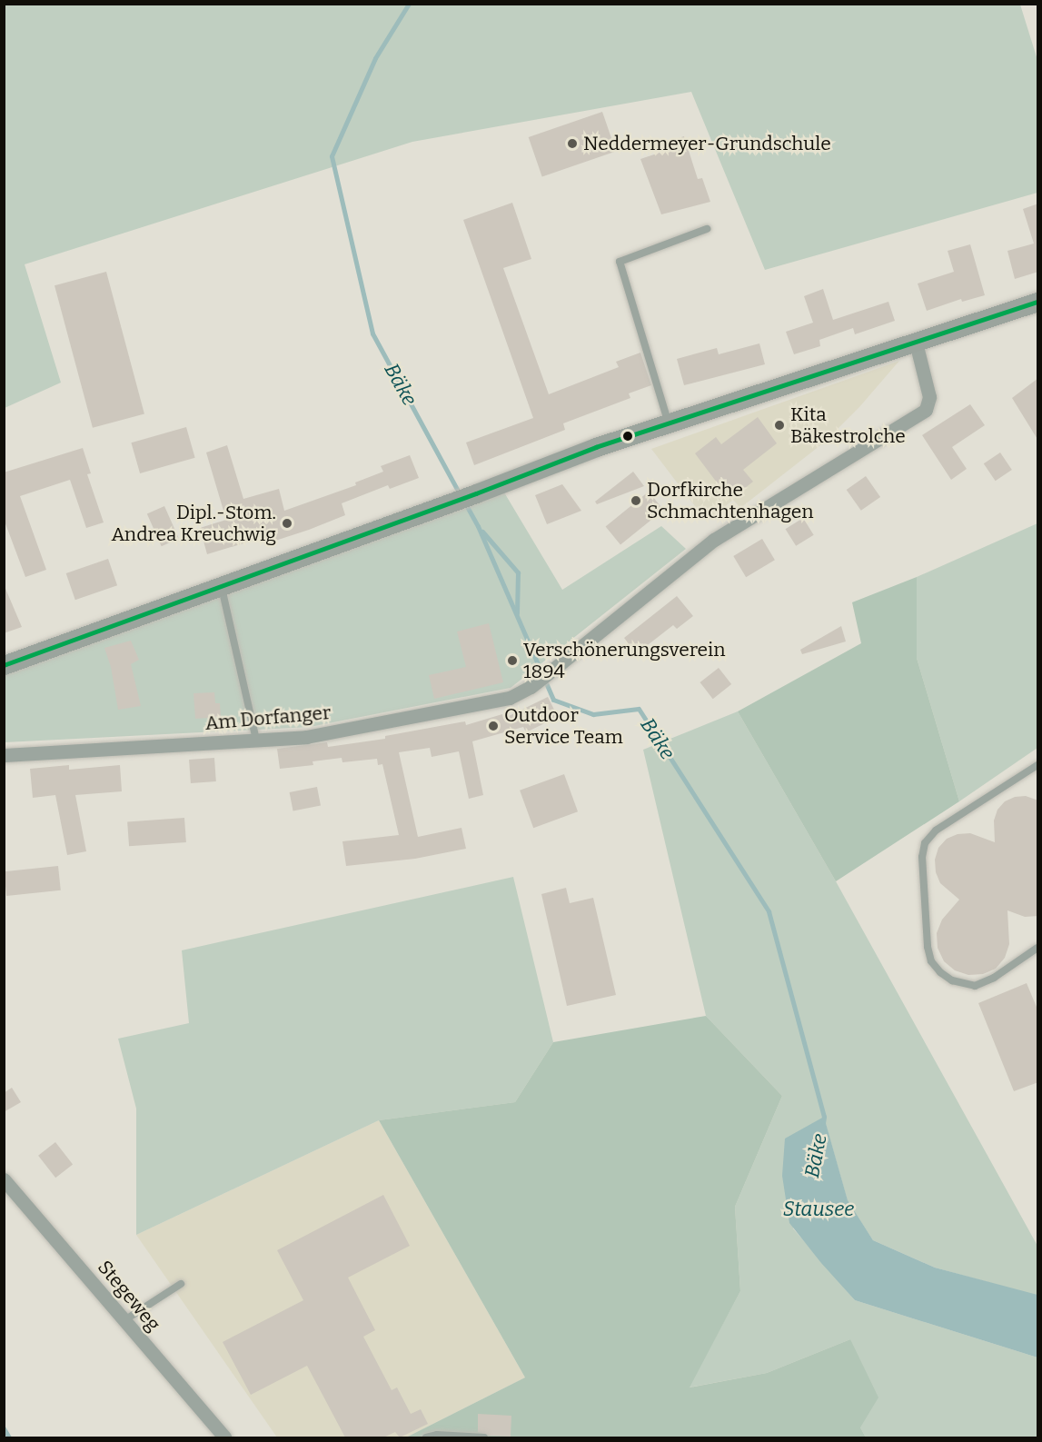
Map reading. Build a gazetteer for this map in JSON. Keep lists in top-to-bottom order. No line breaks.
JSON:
{"streets":{"street":["Am Dorfanger","Stegeweg"]},"water":["Bäke","Stausee"],"places":["Neddermeyer-Grundschule","Kita Bäkestrolche","Dorfkirche Schmachtenhagen","Dipl.-Stom. Andrea Kreuchwig","Verschönerungsverein 1894","Outdoor Service Team"]}
